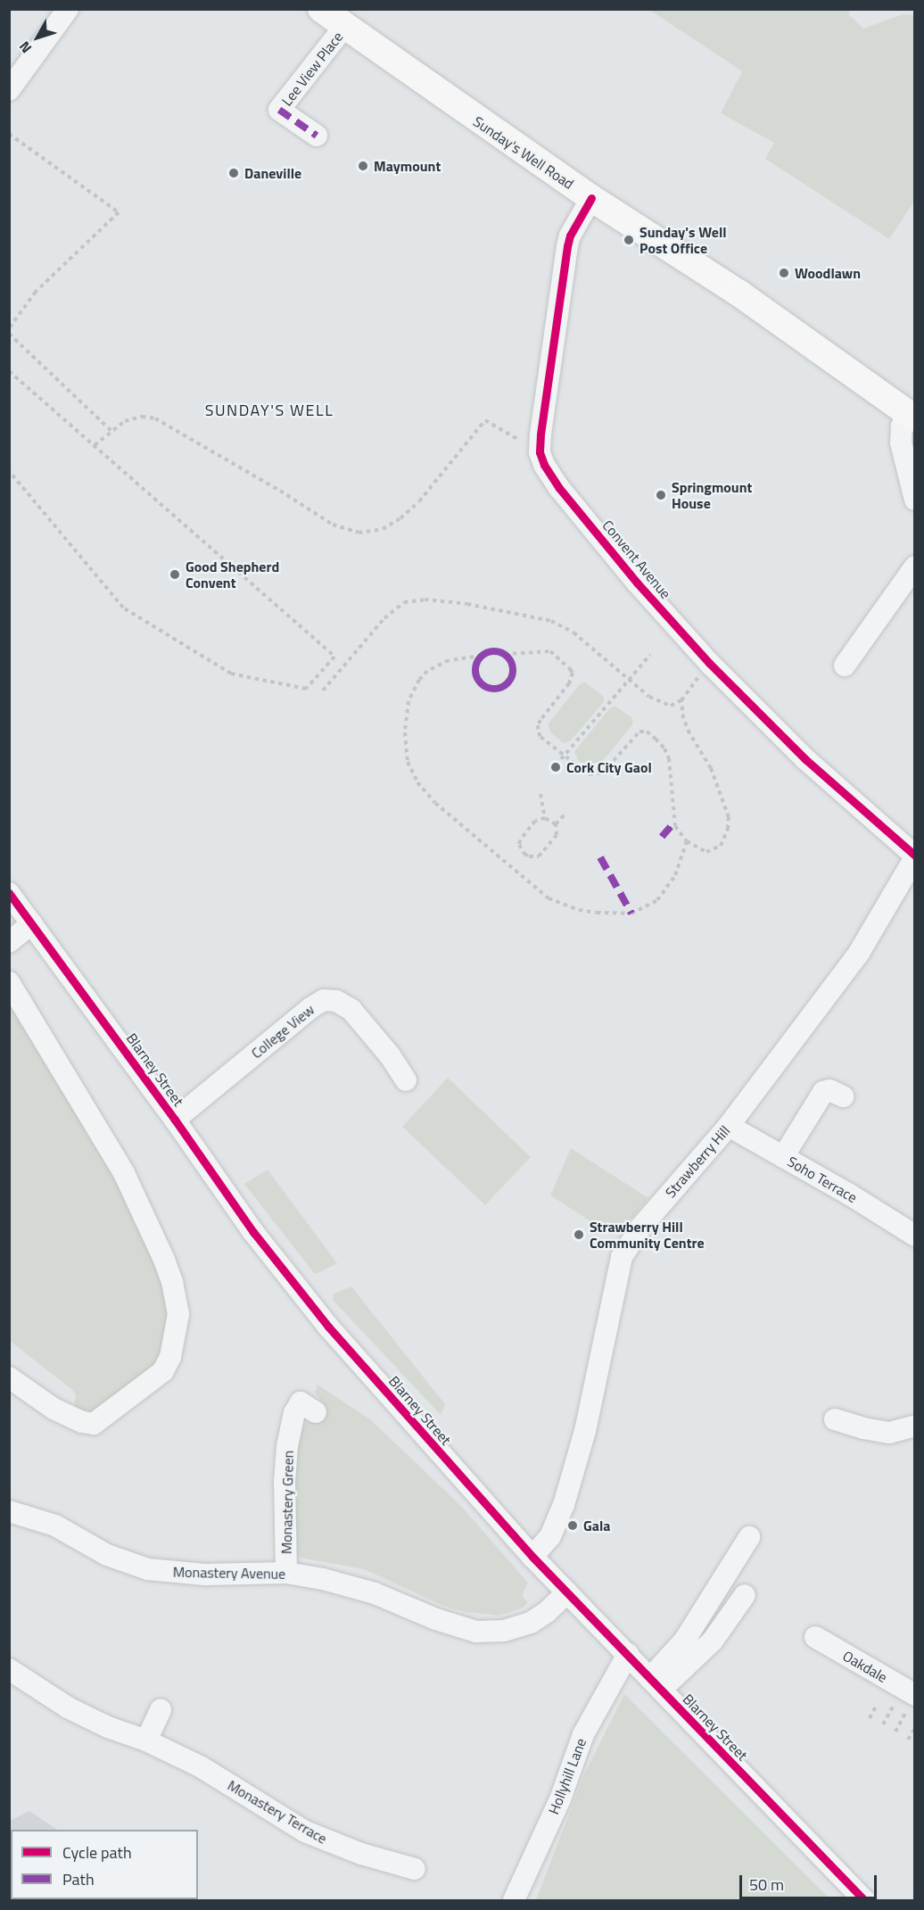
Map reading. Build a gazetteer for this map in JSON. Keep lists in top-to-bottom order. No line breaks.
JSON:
{"streets":{"main road":["Sunday's Well Road"],"street":["Lee View Place","Convent Avenue","College View","Blarney Street","Strawberry Hill","Soho Terrace","Monastery Green","Monastery Avenue","Oakdale","Hollyhill Lane","Monastery Terrace"]},"crossings":[["Lee View Place","Sunday's Well Road"],["Convent Avenue","Strawberry Hill"],["College View","Blarney Street"],["Blarney Street","Strawberry Hill"],["Blarney Street","Monastery Avenue"],["Blarney Street","Hollyhill Lane"],["Strawberry Hill","Soho Terrace"],["Monastery Green","Monastery Avenue"]],"districts":["SUNDAY'S WELL"],"places":["Maymount","Daneville","Sunday's Well Post Office","Woodlawn","Springmount House","Good Shepherd Convent","Cork City Gaol","Strawberry Hill Community Centre","Gala"],"legend":["Cycle path","Path"],"scale_bar":"50 m","north":"bottom left"}
